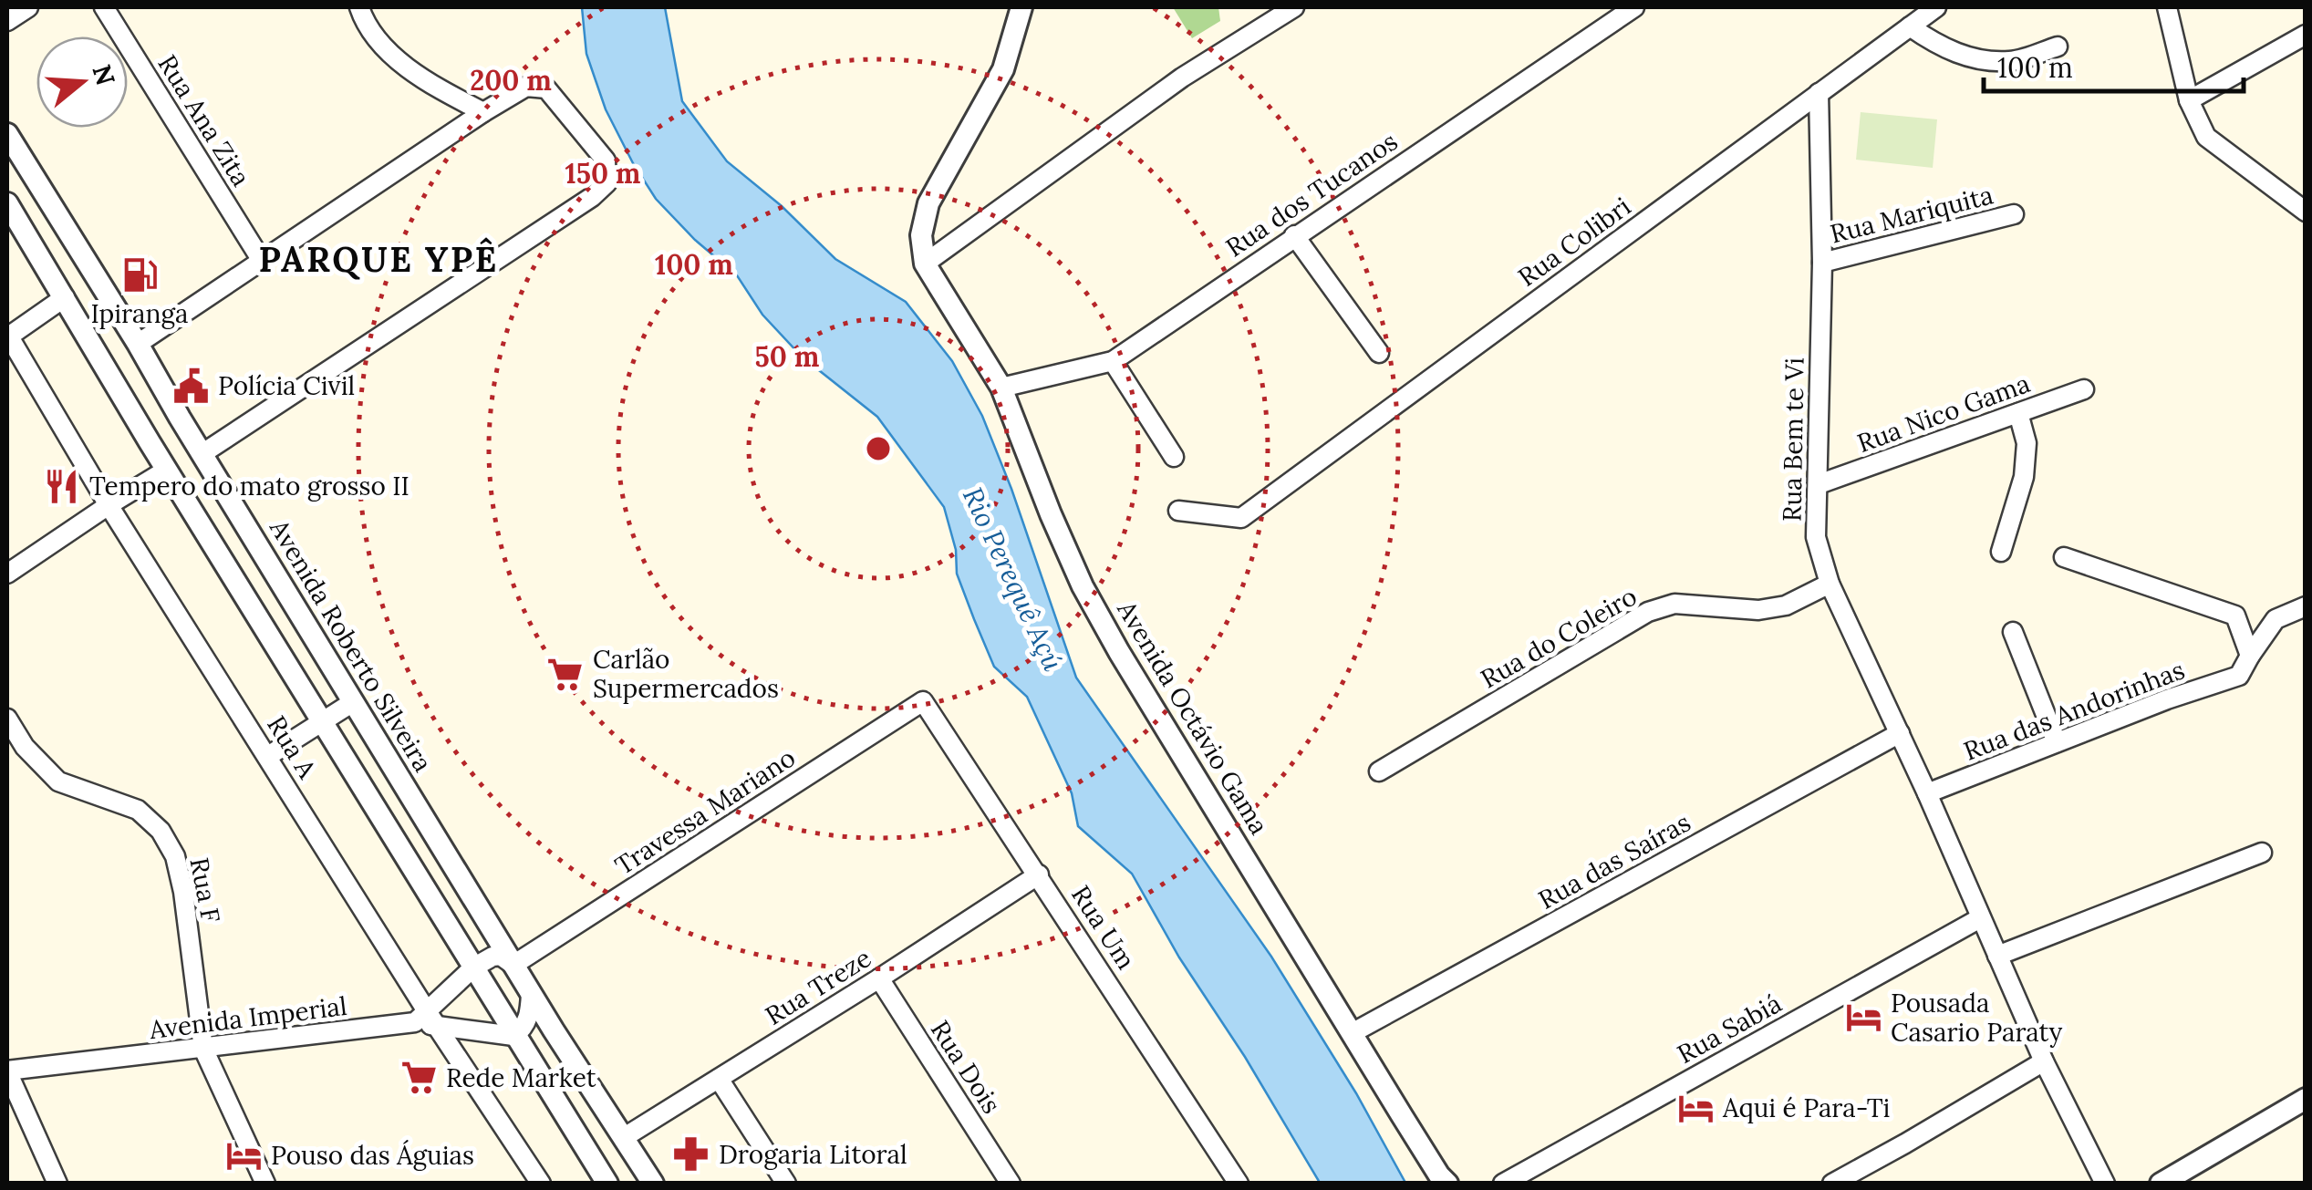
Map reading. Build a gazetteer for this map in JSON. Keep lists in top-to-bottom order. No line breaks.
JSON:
{"streets":{"street":["Rua Ana Zita","Rua dos Tucanos","Rua Mariquita","Rua Colibri","Rua Nico Gama","Rua Bem te Vi","Rua do Coleiro","Avenida Roberto Silveira","Rua das Andorinhas","Avenida Octávio Gama","Rua A","Travessa Mariano","Rua das Saíras","Rua F","Rua Um","Rua Treze","Avenida Imperial","Rua Sabiá","Rua Dois"]},"crossings":[["Rua dos Tucanos","Avenida Octávio Gama"],["Rua Mariquita","Rua Bem te Vi"],["Rua Colibri","Rua Bem te Vi"],["Rua Nico Gama","Rua Bem te Vi"],["Rua Bem te Vi","Rua do Coleiro"],["Rua Bem te Vi","Rua das Andorinhas"],["Rua Bem te Vi","Rua das Saíras"],["Rua Bem te Vi","Rua Sabiá"],["Avenida Roberto Silveira","Travessa Mariano"],["Avenida Roberto Silveira","Rua Treze"],["Avenida Octávio Gama","Rua das Saíras"],["Rua A","Avenida Imperial"],["Travessa Mariano","Rua Um"],["Rua F","Avenida Imperial"],["Rua Um","Rua Treze"],["Rua Treze","Rua Dois"]],"districts":["PARQUE YPÊ"],"water":["Rio Perequê Açú"],"places":{"fuel station":["Ipiranga"],"public building":["Polícia Civil"],"restaurant":["Tempero do mato grosso II"],"supermarket":["Carlão Supermercados","Rede Market"],"hotel":["Pousada Casario Paraty","Aqui é Para-Ti","Pouso das Águias"],"pharmacy":["Drogaria Litoral"]},"scale_bar":"100 m","north":"right","rings":["200 m","150 m","100 m","50 m"]}
